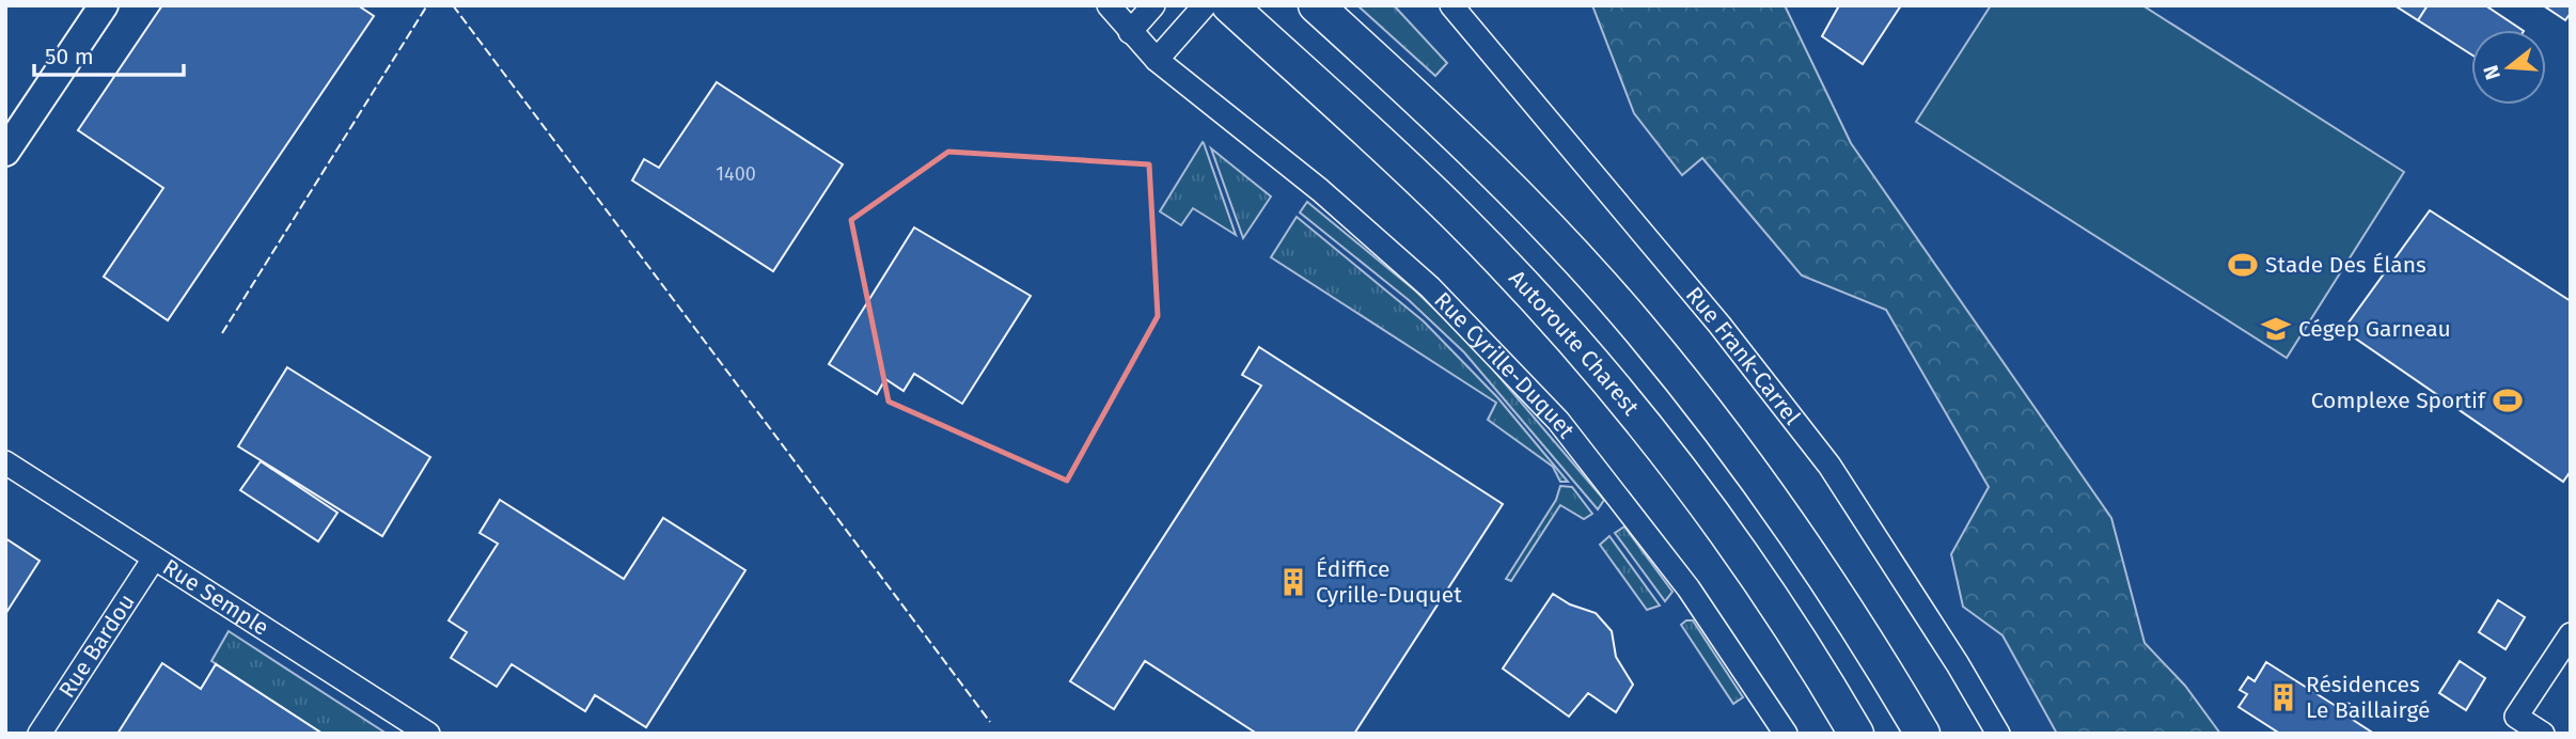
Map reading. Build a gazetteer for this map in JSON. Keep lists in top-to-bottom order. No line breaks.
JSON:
{"streets":{"highway":["Autoroute Charest"],"street":["Rue Frank-Carrel","Rue Cyrille-Duquet","Rue Semple","Rue Bardou"]},"crossings":[["Rue Semple","Rue Bardou"]],"places":{"sports":["Stade Des Élans","Complexe Sportif"],"school or university":["Cégep Garneau"],"building":["Édiffice Cyrille-Duquet","Résidences Le Baillairgé"]},"house_numbers":["1400"],"scale_bar":"50 m","north":"left"}
